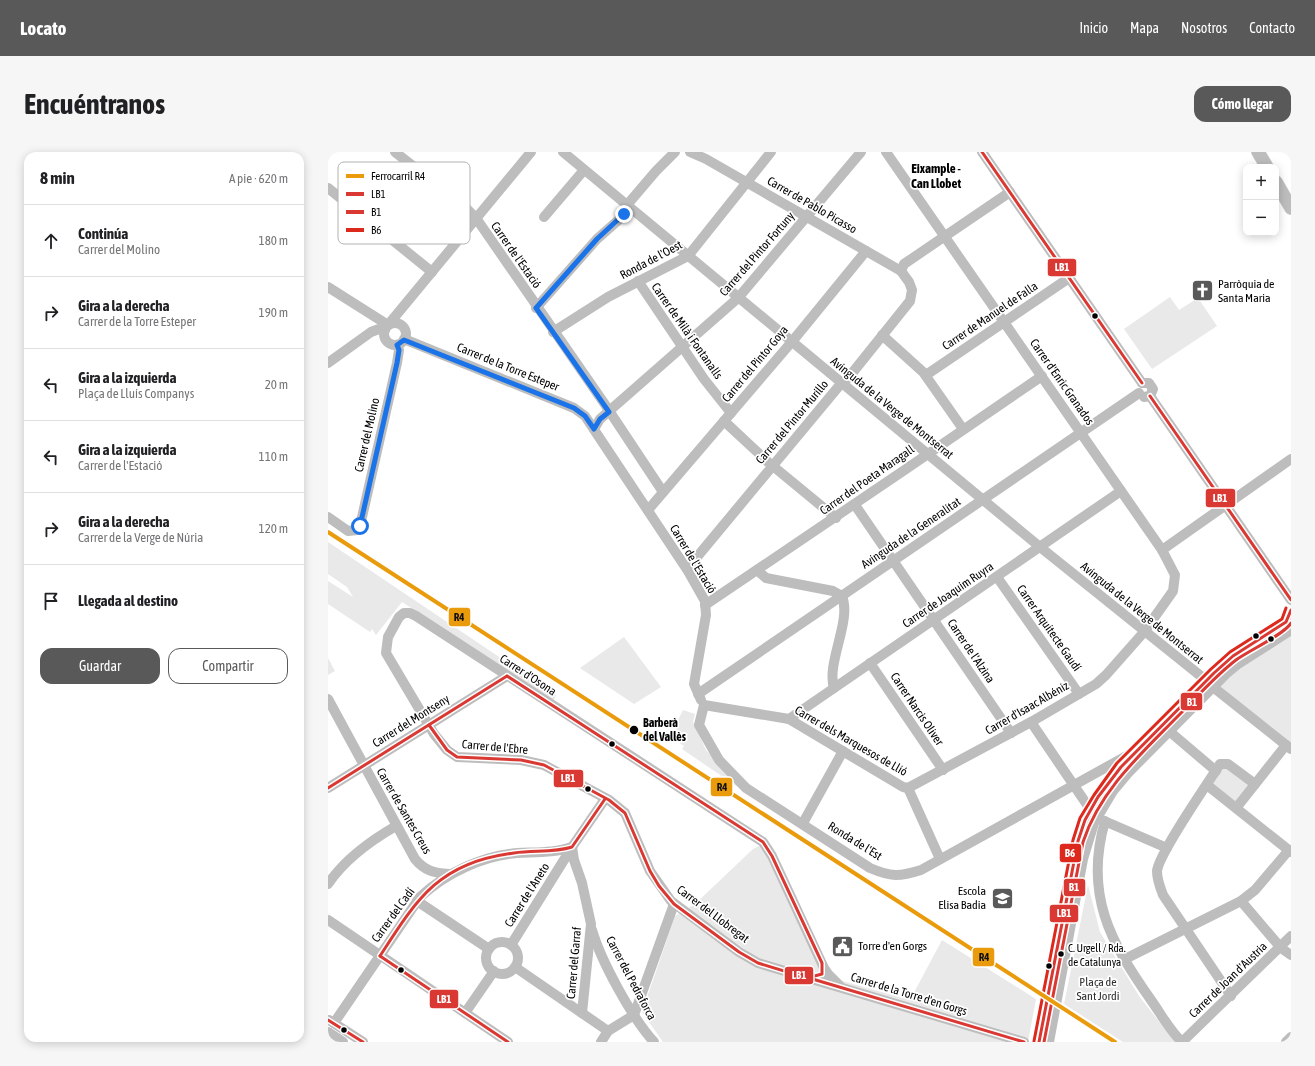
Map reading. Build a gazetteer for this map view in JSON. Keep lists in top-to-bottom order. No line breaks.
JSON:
{"streets":{"street":["Carrer de Pablo Picasso","Carrer del Pintor Fortuny","Carrer de l'Estació","Ronda de l'Oest","Carrer de Manuel de Falla","Carrer de Milà i Fontanalls","Carrer del Pintor Goya","Carrer de la Torre Esteper","Carrer d'Enric Granados","Avinguda de la Verge de Montserrat","Carrer del Pintor Murillo","Carrer del Molino","Carrer del Poeta Maragall","Avinguda de la Generalitat","Carrer de Joaquim Ruyra","Carrer Arquitecte Gaudí","Carrer de l'Alzina","Carrer d'Osona","Carrer d'Isaac Albéniz","Carrer Narcis Oliver","Carrer del Montseny","Carrer dels Marquesos de Llió","Carrer de l'Ebre","Carrer de Santes Creus","Ronda de l'Est","Carrer de l'Aneto","Carrer del Llobregat","Carrer del Cadí","Carrer del Garraf","Carrer del Pedraforca","Carrer de Joan d'Austria","Carrer de la Torre d'en Gorgs"]},"crossings":[["Carrer de Pablo Picasso","Carrer del Pintor Fortuny"],["Carrer de Pablo Picasso","Ronda de l'Oest"],["Carrer de Pablo Picasso","Carrer del Pintor Goya"],["Carrer de Pablo Picasso","Carrer del Pintor Murillo"],["Carrer del Pintor Fortuny","Carrer de l'Estació"],["Carrer del Pintor Fortuny","Carrer de Milà i Fontanalls"],["Carrer del Pintor Fortuny","Carrer de la Torre Esteper"],["Carrer del Pintor Fortuny","Avinguda de la Verge de Montserrat"],["Carrer de l'Estació","Ronda de l'Oest"],["Carrer de l'Estació","Carrer del Pintor Goya"],["Carrer de l'Estació","Carrer de la Torre Esteper"],["Carrer de l'Estació","Carrer del Pintor Murillo"],["Carrer de l'Estació","Carrer del Poeta Maragall"],["Carrer de l'Estació","Avinguda de la Generalitat"],["Ronda de l'Oest","Carrer de Milà i Fontanalls"],["Ronda de l'Oest","Avinguda de la Verge de Montserrat"],["Carrer de Manuel de Falla","Carrer d'Enric Granados"],["Carrer de Milà i Fontanalls","Carrer del Pintor Goya"],["Carrer del Pintor Goya","Carrer de la Torre Esteper"],["Carrer del Pintor Goya","Avinguda de la Verge de Montserrat"],["Carrer de la Torre Esteper","Carrer del Molino"],["Carrer d'Enric Granados","Avinguda de la Verge de Montserrat"],["Carrer d'Enric Granados","Carrer del Poeta Maragall"],["Carrer d'Enric Granados","Avinguda de la Generalitat"],["Carrer d'Enric Granados","Carrer de Joaquim Ruyra"],["Carrer d'Enric Granados","Carrer d'Isaac Albéniz"],["Avinguda de la Verge de Montserrat","Carrer del Pintor Murillo"],["Avinguda de la Verge de Montserrat","Carrer del Poeta Maragall"],["Avinguda de la Verge de Montserrat","Avinguda de la Generalitat"],["Avinguda de la Verge de Montserrat","Carrer de Joaquim Ruyra"],["Avinguda de la Verge de Montserrat","Carrer d'Isaac Albéniz"],["Avinguda de la Verge de Montserrat","Ronda de l'Est"],["Carrer del Poeta Maragall","Carrer de l'Alzina"],["Avinguda de la Generalitat","Carrer de l'Alzina"],["Carrer de Joaquim Ruyra","Carrer Arquitecte Gaudí"],["Carrer de Joaquim Ruyra","Carrer de l'Alzina"],["Carrer de Joaquim Ruyra","Carrer Narcis Oliver"],["Carrer de Joaquim Ruyra","Carrer dels Marquesos de Llió"],["Carrer Arquitecte Gaudí","Carrer d'Isaac Albéniz"],["Carrer de l'Alzina","Carrer d'Isaac Albéniz"],["Carrer d'Osona","Carrer del Montseny"],["Carrer d'Osona","Carrer de l'Ebre"],["Carrer d'Osona","Carrer de la Torre d'en Gorgs"],["Carrer d'Isaac Albéniz","Carrer Narcis Oliver"],["Carrer d'Isaac Albéniz","Carrer dels Marquesos de Llió"],["Carrer del Montseny","Carrer de l'Ebre"],["Carrer del Montseny","Carrer de Santes Creus"],["Carrer dels Marquesos de Llió","Ronda de l'Est"],["Carrer de l'Ebre","Carrer de l'Aneto"],["Carrer de l'Ebre","Carrer del Llobregat"],["Carrer de Santes Creus","Carrer del Cadí"],["Carrer de l'Aneto","Carrer del Llobregat"],["Carrer de l'Aneto","Carrer del Cadí"],["Carrer de l'Aneto","Carrer del Garraf"],["Carrer del Llobregat","Carrer de la Torre d'en Gorgs"],["Carrer del Cadí","Carrer del Garraf"],["Carrer del Garraf","Carrer del Pedraforca"]],"districts":["Eixample - Can Llobet"],"parks":["Plaça de Sant Jordi"],"places":{"church":["Parròquia de Santa Maria"],"other":["Barberà del Vallès","C. Urgell / Rda. de Catalunya"],"school or university":["Escola Elisa Badia"],"public building":["Torre d'en Gorgs"]},"lines":["transit line LB1","rail line R4","transit line B6","transit line B1"],"legend":["Ferrocarril R4","LB1","B1","B6"],"page":{"header":"Locato","nav":["Inicio","Mapa","Nosotros","Contacto"],"buttons":["Cómo llegar",["Guardar","Compartir"]],"title":"Encuéntranos","heading":["8 min","A pie · 620 m"],"map_buttons":["+","−"],"list":[["Continúa","Carrer del Molino","180 m"],["Gira a la derecha","Carrer de la Torre Esteper","190 m"],["Gira a la izquierda","Plaça de Lluís Companys","20 m"],["Gira a la izquierda","Carrer de l'Estació","110 m"],["Gira a la derecha","Carrer de la Verge de Núria","120 m"],"Llegada al destino"]}}
